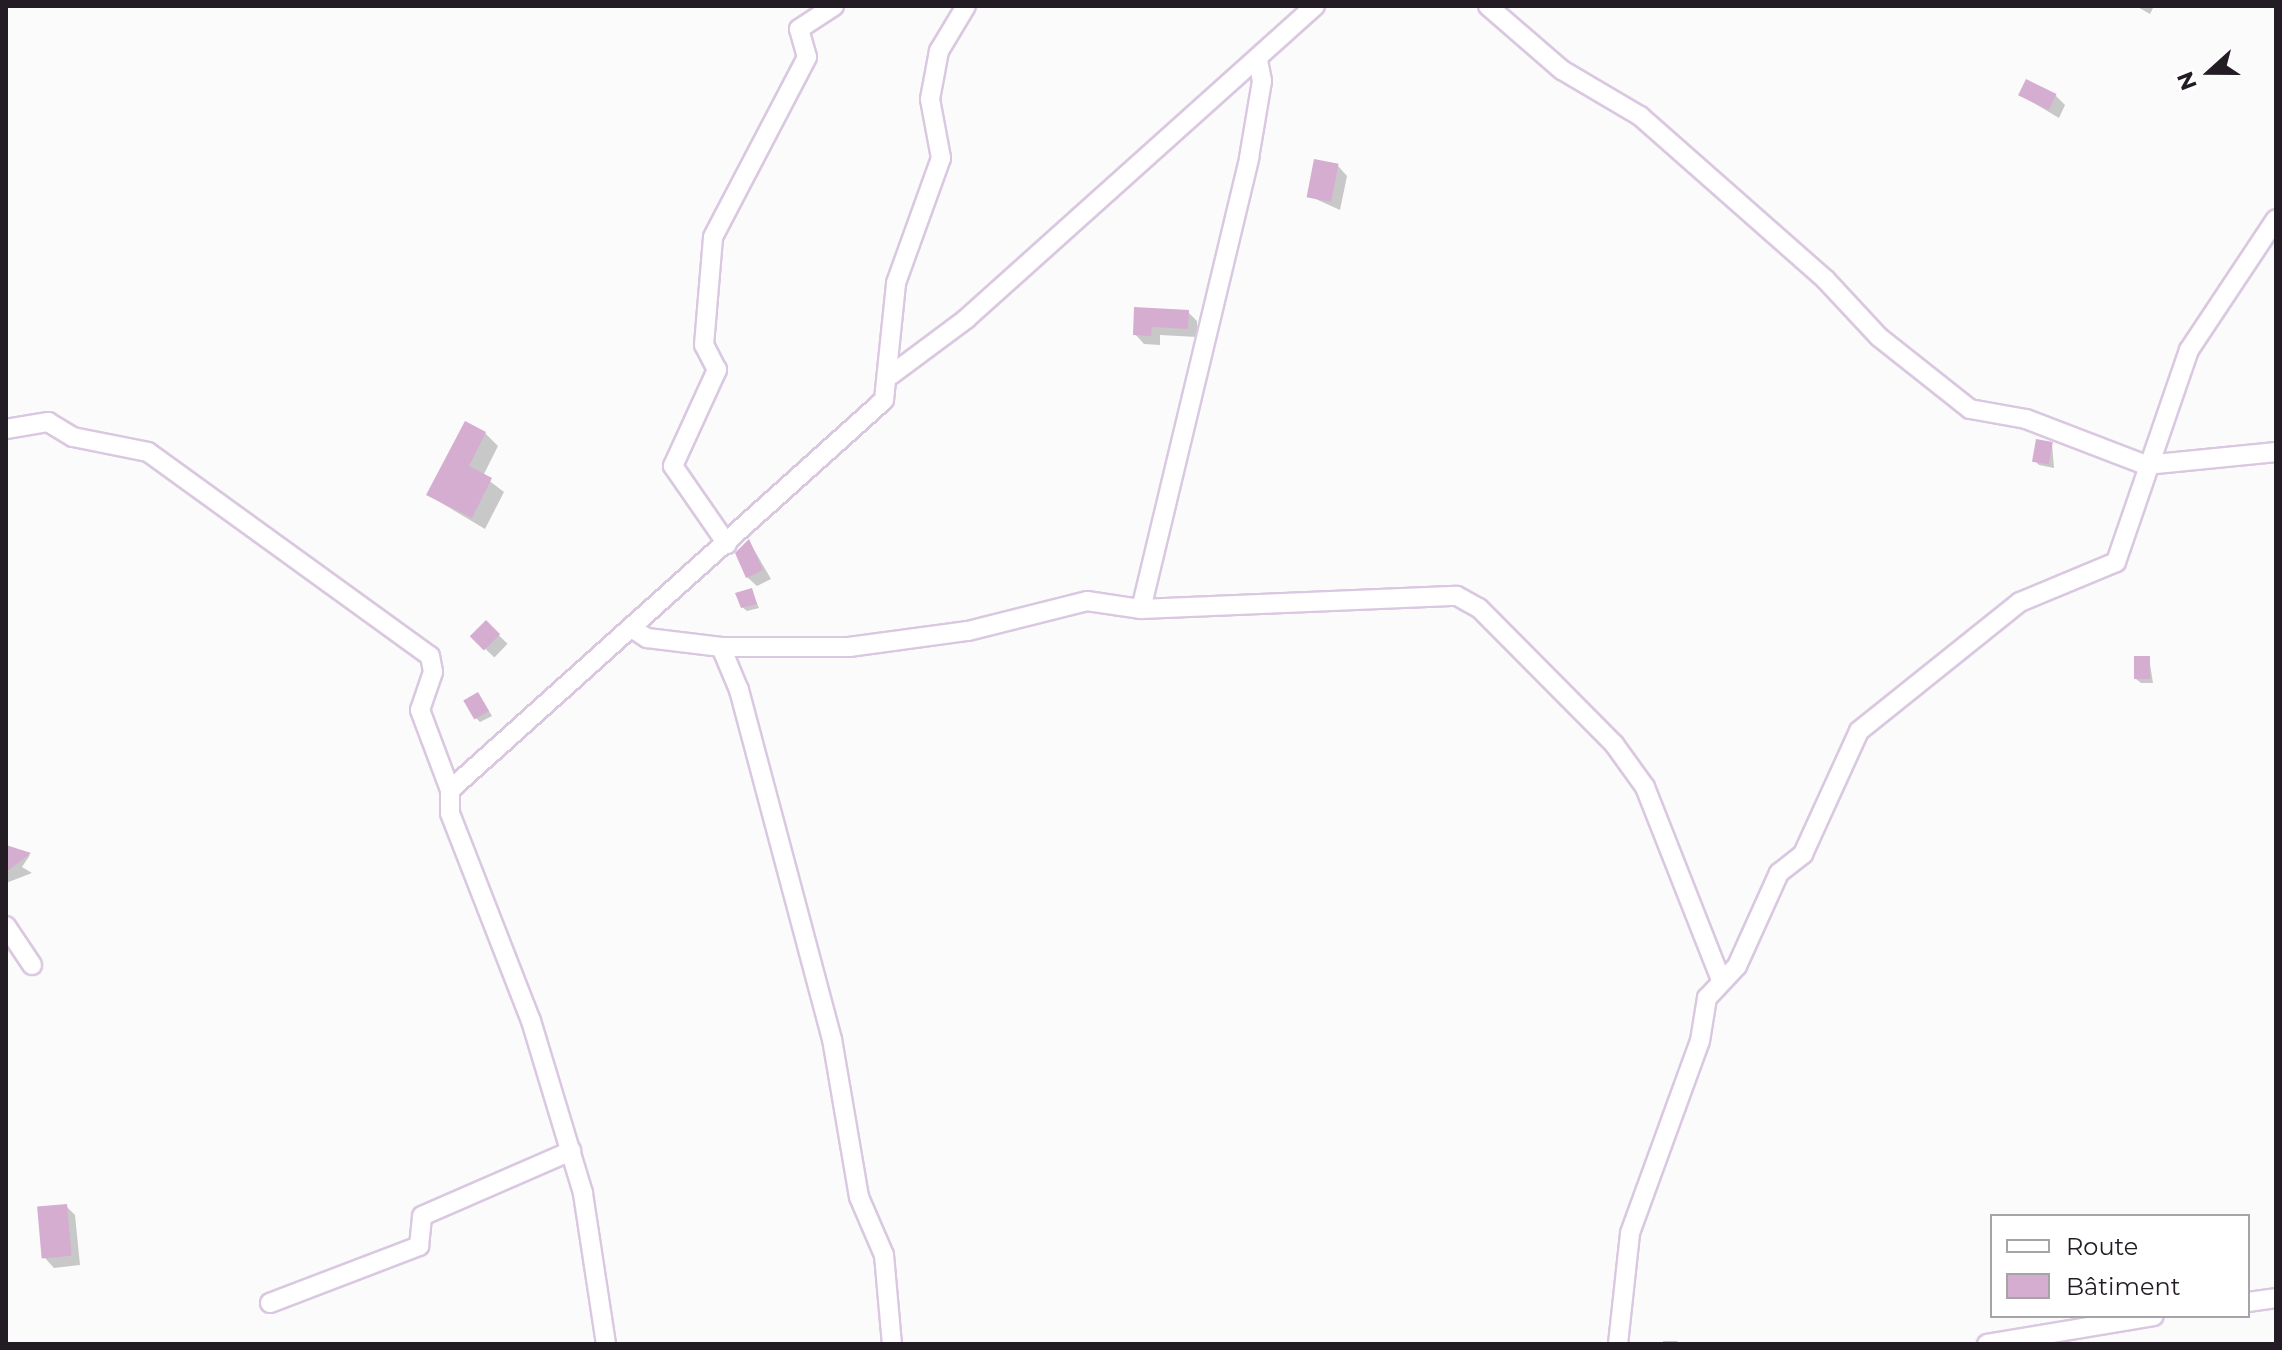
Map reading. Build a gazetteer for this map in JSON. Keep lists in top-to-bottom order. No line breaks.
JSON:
{"legend":["Route","Bâtiment"],"north":"left"}
